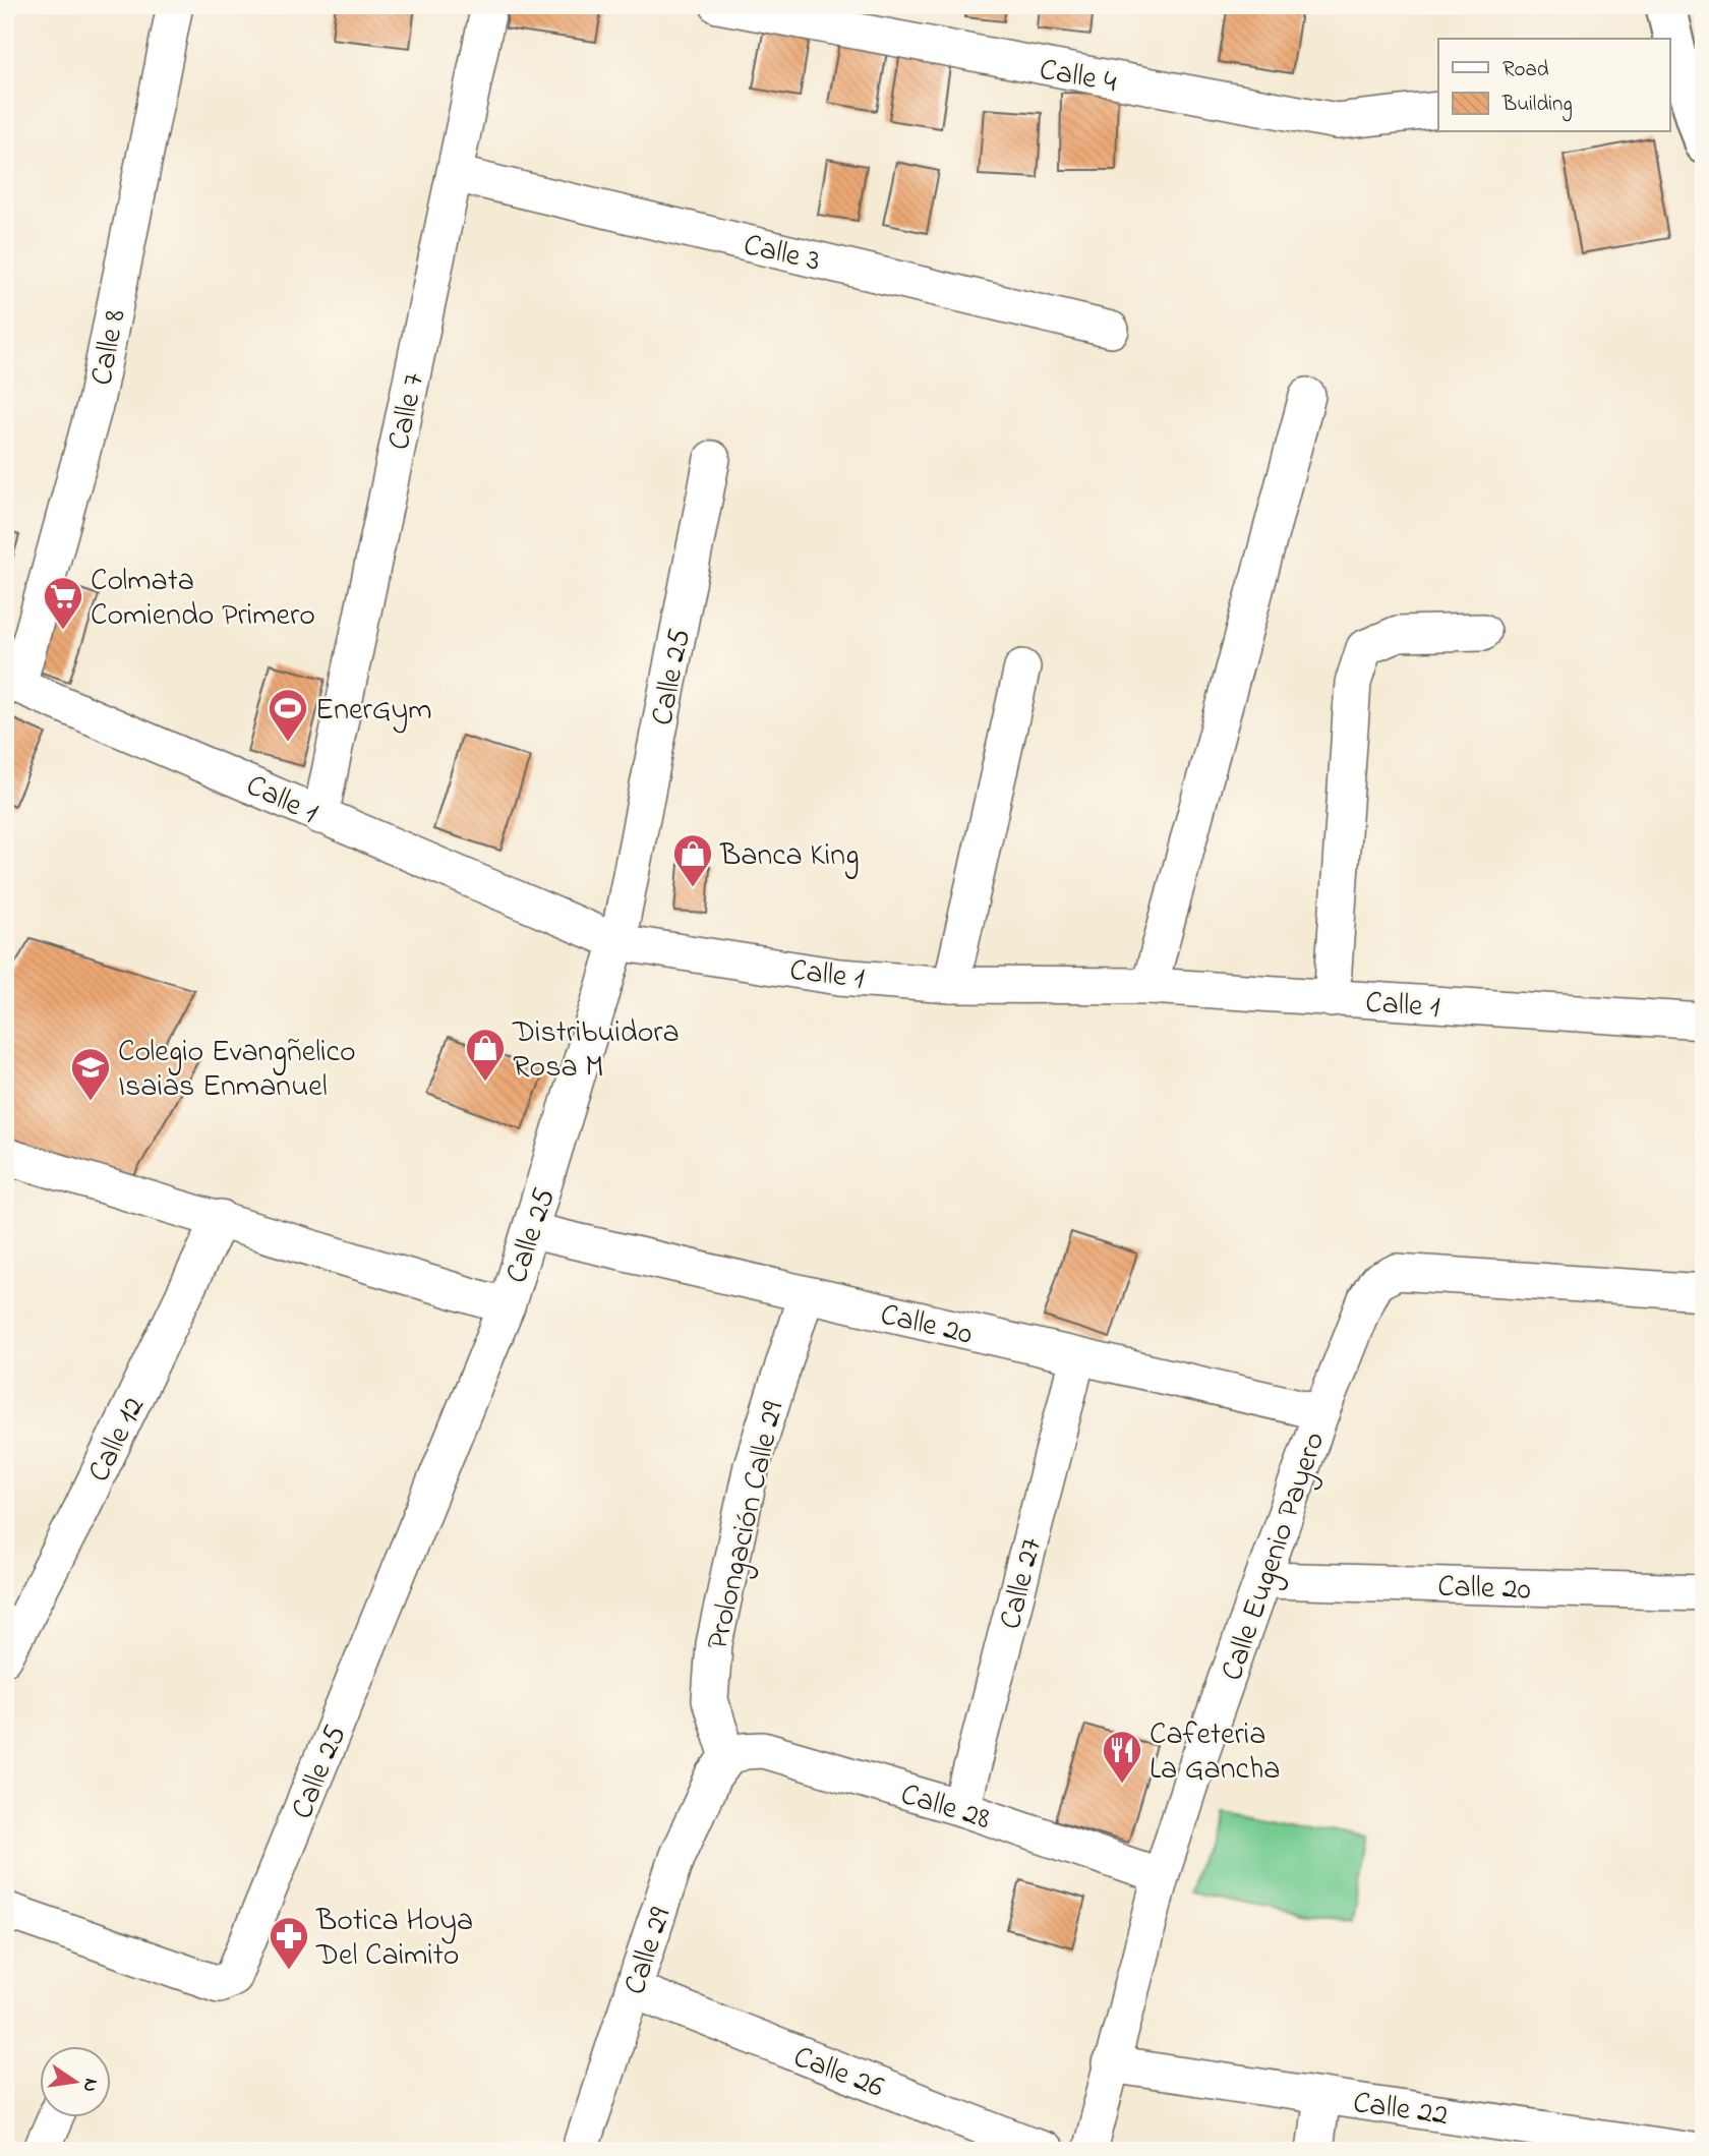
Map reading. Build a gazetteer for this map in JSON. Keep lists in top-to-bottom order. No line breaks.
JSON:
{"streets":{"street":["Calle 4","Calle 3","Calle 8","Calle 7","Calle 25","Calle 1","Calle 20","Calle 12","Prolongación Calle 29","Calle Eugenio Payero","Calle 27","Calle 28","Calle 29","Calle 26","Calle 22"]},"crossings":[["Calle 3","Calle 7"],["Calle 8","Calle 1"],["Calle 7","Calle 1"],["Calle 25","Calle 1"],["Calle 25","Calle 20"],["Calle 20","Prolongación Calle 29"],["Calle 20","Calle Eugenio Payero"],["Calle 20","Calle 27"],["Prolongación Calle 29","Calle 28"],["Prolongación Calle 29","Calle 29"],["Calle Eugenio Payero","Calle 28"],["Calle Eugenio Payero","Calle 22"],["Calle 27","Calle 28"],["Calle 28","Calle 29"],["Calle 29","Calle 26"]],"places":{"supermarket":["Colmata Comiendo Primero"],"sports":["EnerGym"],"shop":["Banca King","Distribuidora Rosa M"],"school or university":["Colegio Evangñelico Isaias Enmanuel"],"restaurant":["Cafeteria La Gancha"],"pharmacy":["Botica Hoya Del Caimito"]},"legend":["Road","Building"],"north":"right"}
